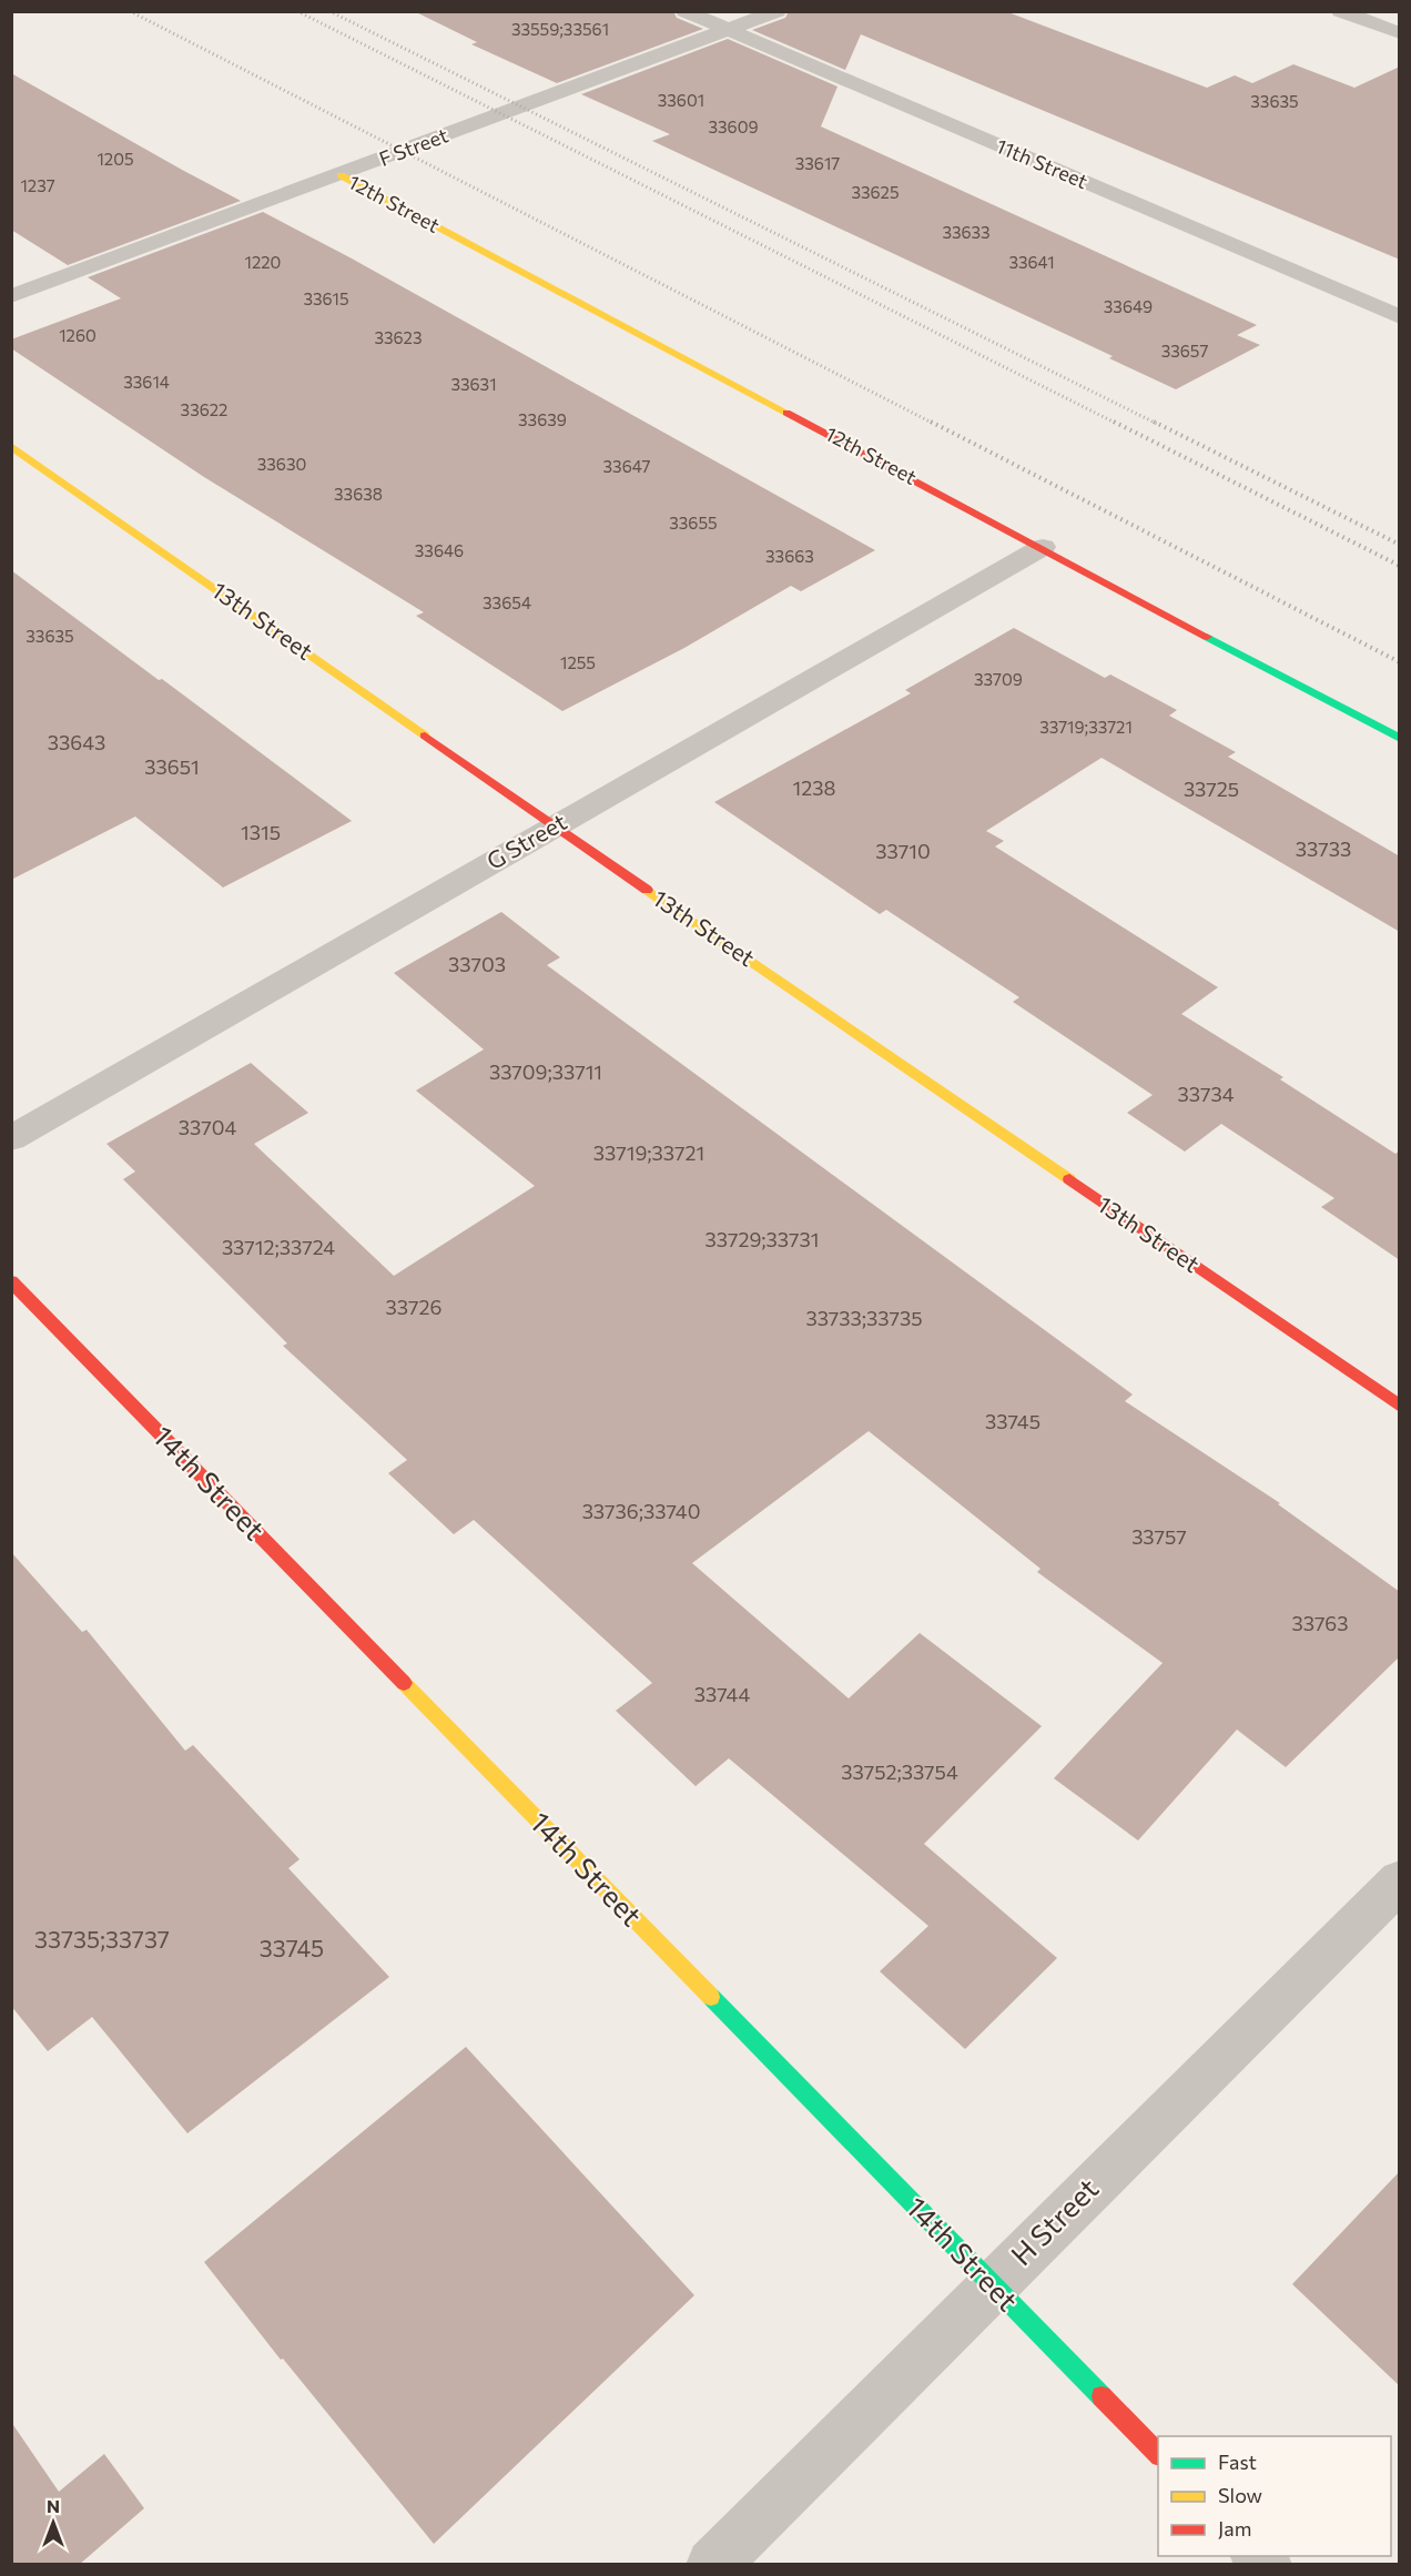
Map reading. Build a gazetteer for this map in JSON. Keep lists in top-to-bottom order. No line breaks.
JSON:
{"streets":{"street":["F Street","11th Street","12th Street","13th Street","G Street","14th Street","H Street"]},"crossings":[["F Street","11th Street"],["F Street","12th Street"],["12th Street","G Street"],["13th Street","G Street"],["14th Street","H Street"]],"house_numbers":["33559;33561","33601","33635","33609","1205","33617","1237","33625","33633","1220","33641","33615","33649","1260","33623","33657","33614","33631","33622","33639","33630","33647","33638","33655","33646","33663","33654","33635","1255","33709","33719;33721","33643","33651","1238","33725","1315","33733","33710","33703","33709;33711","33734","33704","33719;33721","33729;33731","33712;33724","33726","33733;33735","33745","33736;33740","33757","33763","33744","33752;33754","33735;33737","33745"],"legend":["Fast","Slow","Jam"],"north":"top"}
